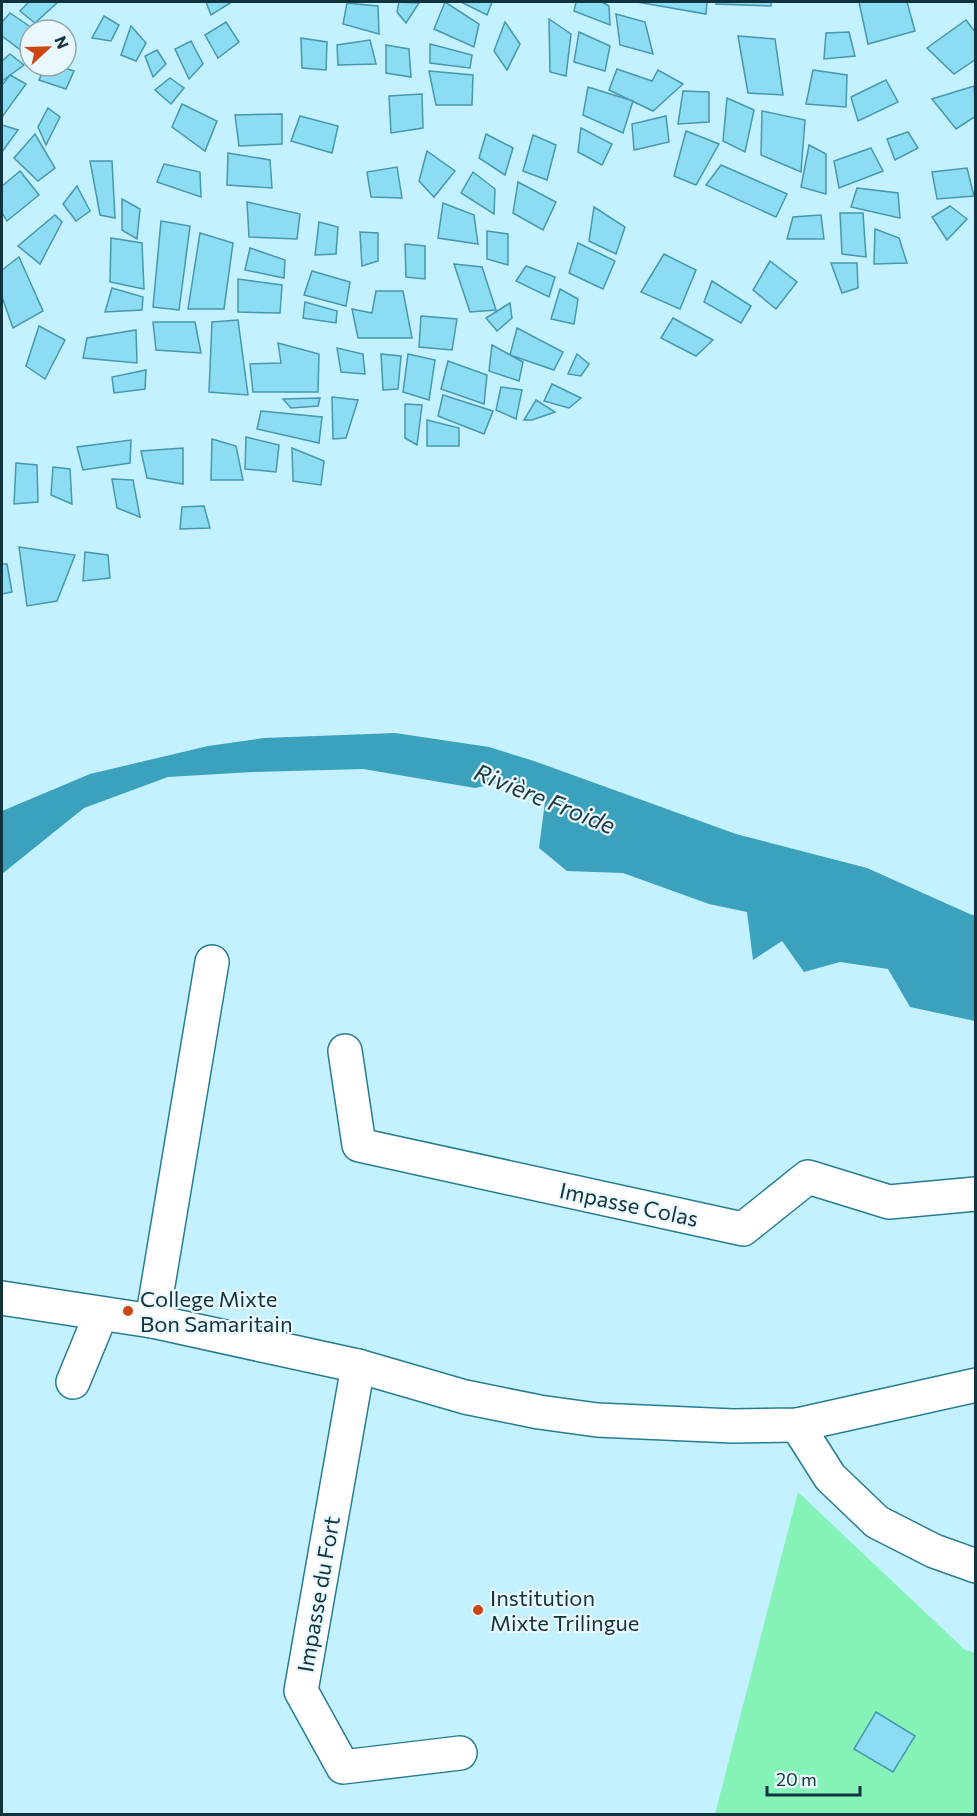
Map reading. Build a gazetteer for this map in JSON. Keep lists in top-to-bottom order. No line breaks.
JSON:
{"streets":{"street":["Impasse Colas","Impasse du Fort"]},"water":["Rivière Froide"],"places":["College Mixte Bon Samaritain","Institution Mixte Trilingue"],"scale_bar":"20 m","north":"right"}
